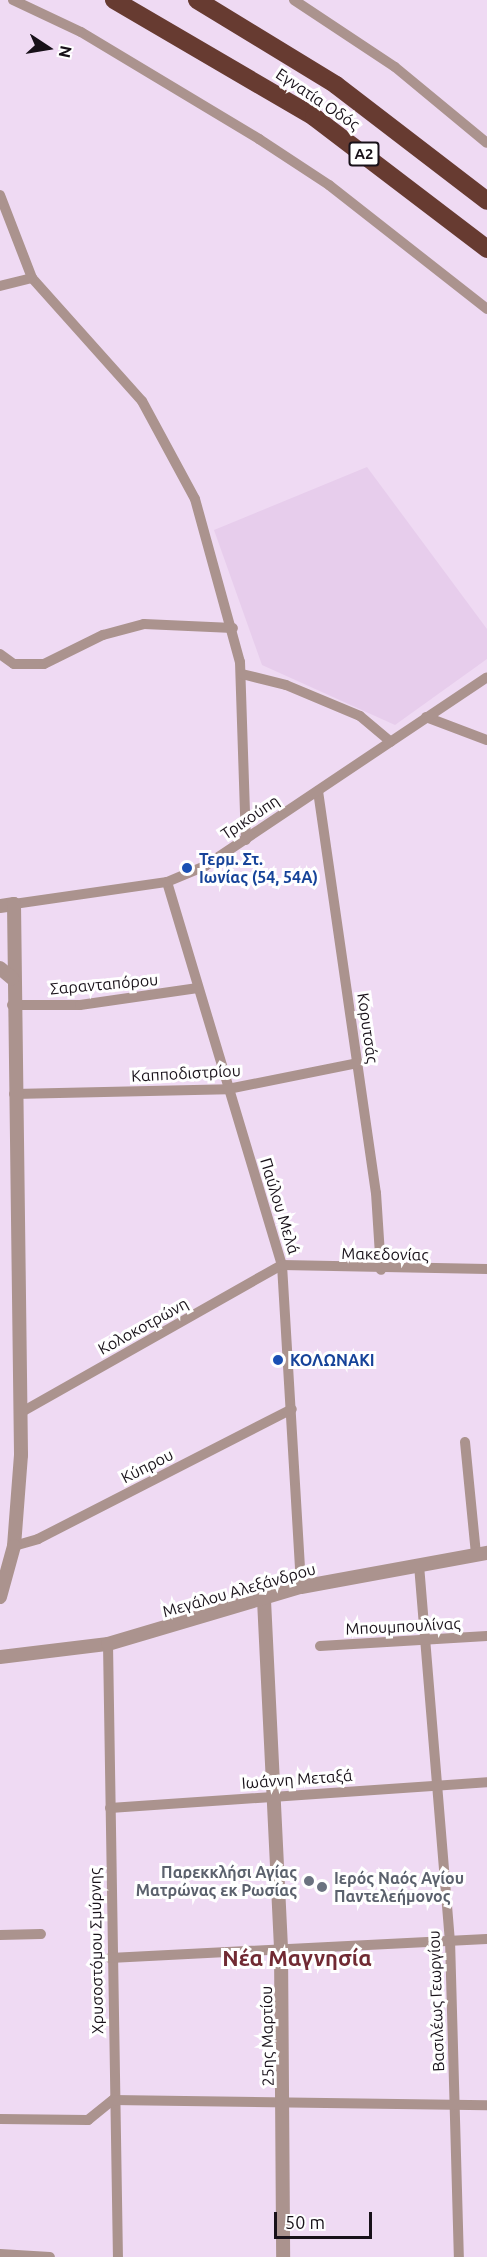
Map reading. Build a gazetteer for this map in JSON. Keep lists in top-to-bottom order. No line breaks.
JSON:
{"streets":{"highway":["Εγνατία Οδός","Α2"],"street":["Τρικούπη","Σαρανταπόρου","Κορυτσάς","Καπποδιστρίου","Παύλου Μελά","Μακεδονίας","Κολοκοτρώνη","Κύπρου","Μεγάλου Αλεξάνδρου","Μπουμπουλίνας","Ιωάννη Μεταξά","Χρυσοστόμου Σμύρνης","Βασιλέως Γεωργίου","25ης Μαρτίου"]},"crossings":[["Τρικούπη","Κορυτσάς"],["Τρικούπη","Παύλου Μελά"],["Σαρανταπόρου","Παύλου Μελά"],["Κορυτσάς","Καπποδιστρίου"],["Κορυτσάς","Μακεδονίας"],["Καπποδιστρίου","Παύλου Μελά"],["Παύλου Μελά","Μακεδονίας"],["Παύλου Μελά","Κολοκοτρώνη"],["Παύλου Μελά","Κύπρου"],["Παύλου Μελά","Μεγάλου Αλεξάνδρου"],["Μακεδονίας","Κολοκοτρώνη"],["Μεγάλου Αλεξάνδρου","Χρυσοστόμου Σμύρνης"],["Μεγάλου Αλεξάνδρου","Βασιλέως Γεωργίου"],["Μεγάλου Αλεξάνδρου","25ης Μαρτίου"],["Μπουμπουλίνας","Βασιλέως Γεωργίου"],["Ιωάννη Μεταξά","Χρυσοστόμου Σμύρνης"],["Ιωάννη Μεταξά","Βασιλέως Γεωργίου"],["Ιωάννη Μεταξά","25ης Μαρτίου"]],"districts":["Νέα Μαγνησία"],"places":["Τερμ. Στ. Ιωνίας (54, 54Α)","ΚΟΛΩΝΑΚΙ","Παρεκκλήσι Αγίας Ματρώνας εκ Ρωσίας","Ιερός Ναός Αγίου Παντελεήμονος"],"scale_bar":"50 m","north":"right"}
